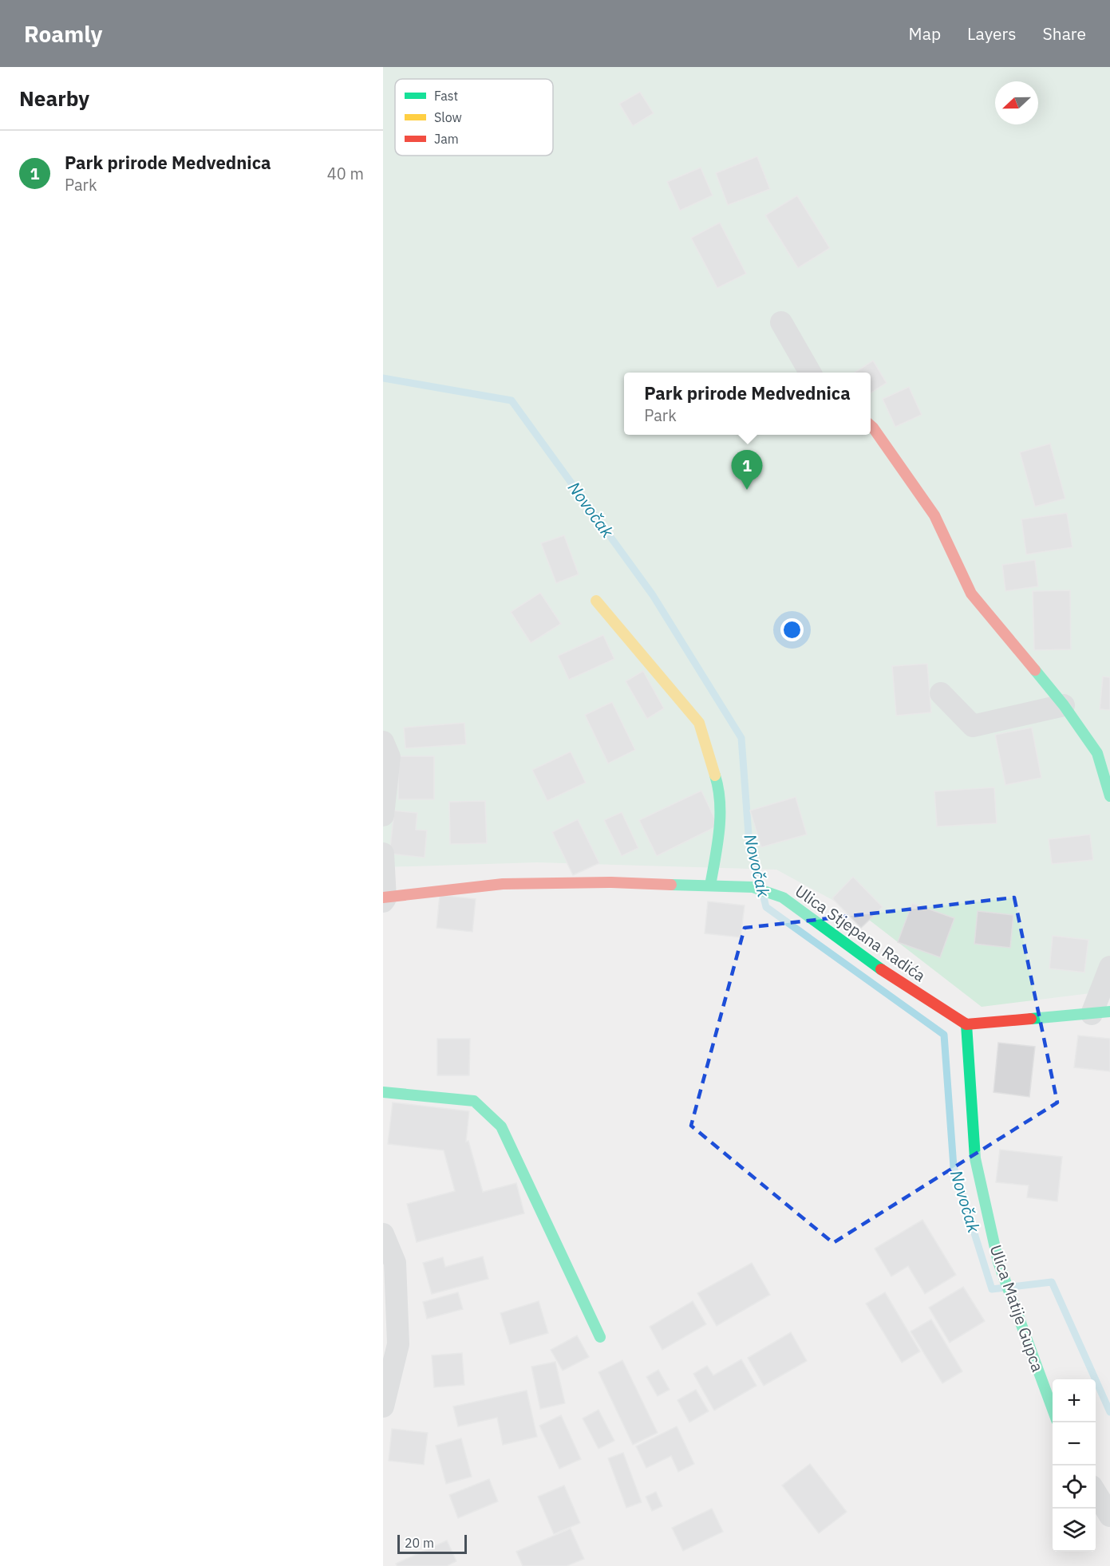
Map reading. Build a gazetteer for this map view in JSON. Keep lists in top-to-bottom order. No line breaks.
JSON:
{"streets":{"street":["Ulica Stjepana Radića","Ulica Matije Gupca"]},"crossings":[["Ulica Stjepana Radića","Ulica Matije Gupca"]],"water":["Novočak"],"legend":["Fast","Slow","Jam"],"scale_bar":"20 m","north":"left","page":{"header":"Roamly","nav":["Map","Layers","Share"],"heading":"Nearby","list":[{"mark":"1","name":"Park prirode Medvednica","note":"Park","value":"40 m"}],"popup":["Park prirode Medvednica","Park"],"pins":"1","map_buttons":["+","−"],"scale":"20 m"}}
